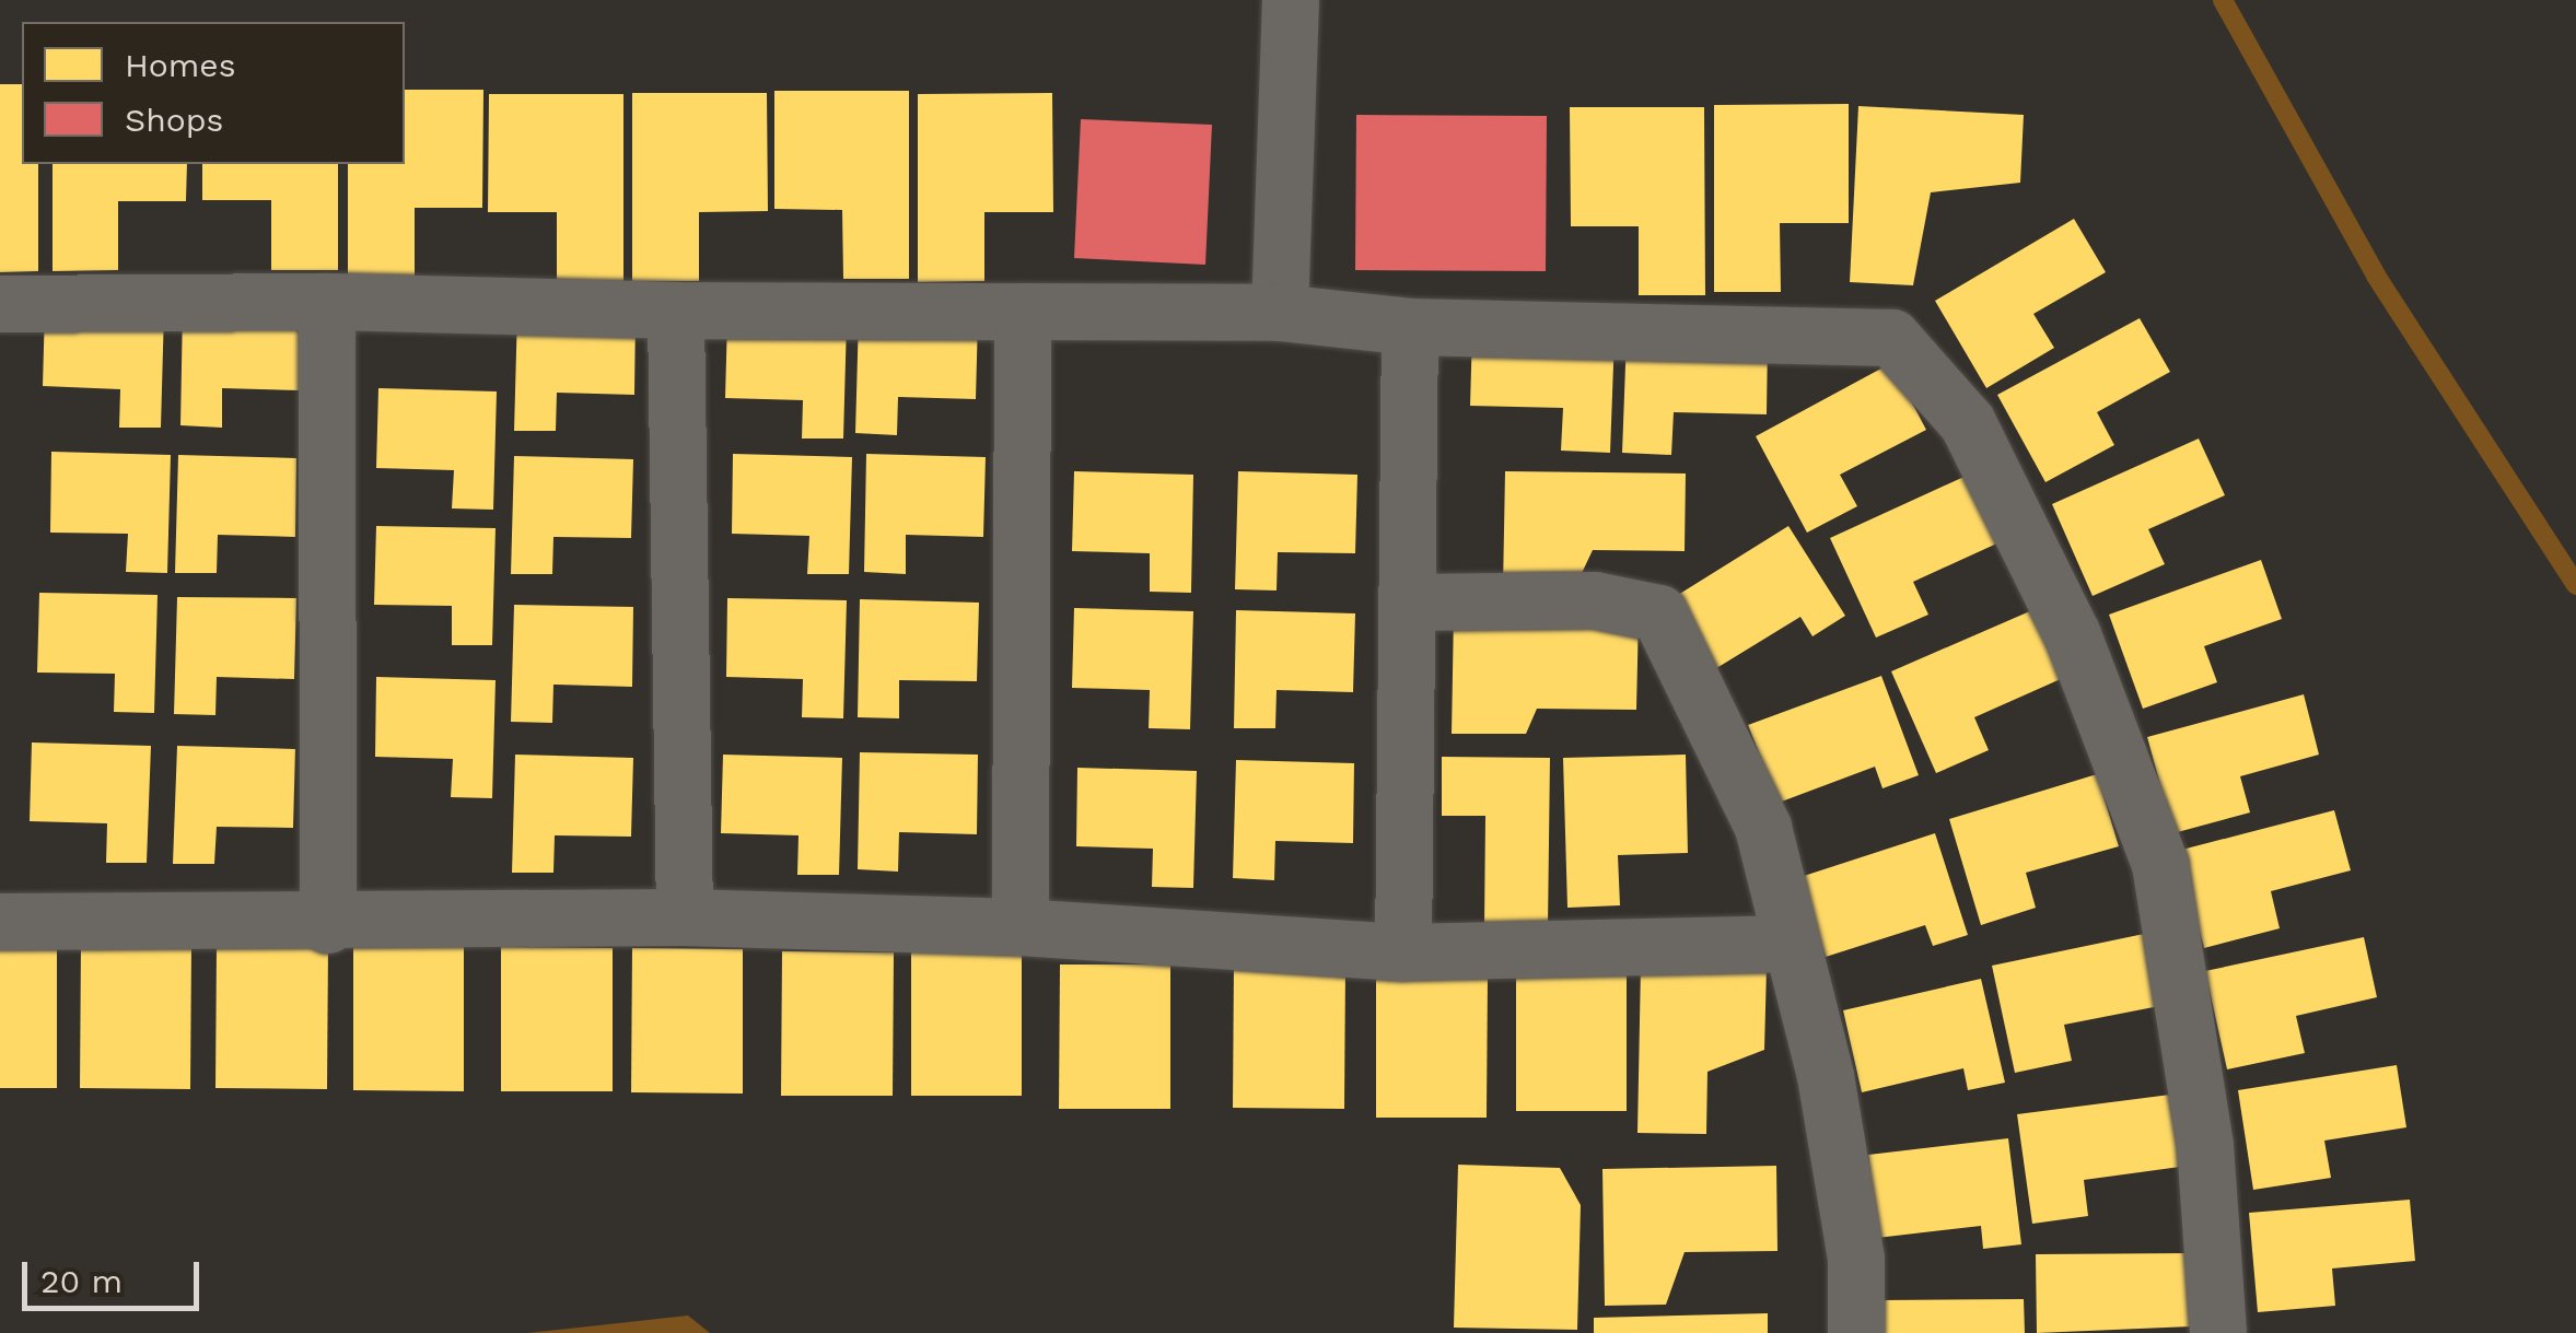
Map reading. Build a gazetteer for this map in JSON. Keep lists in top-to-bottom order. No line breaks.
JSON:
{"legend":["Homes","Shops"],"scale_bar":"20 m"}
